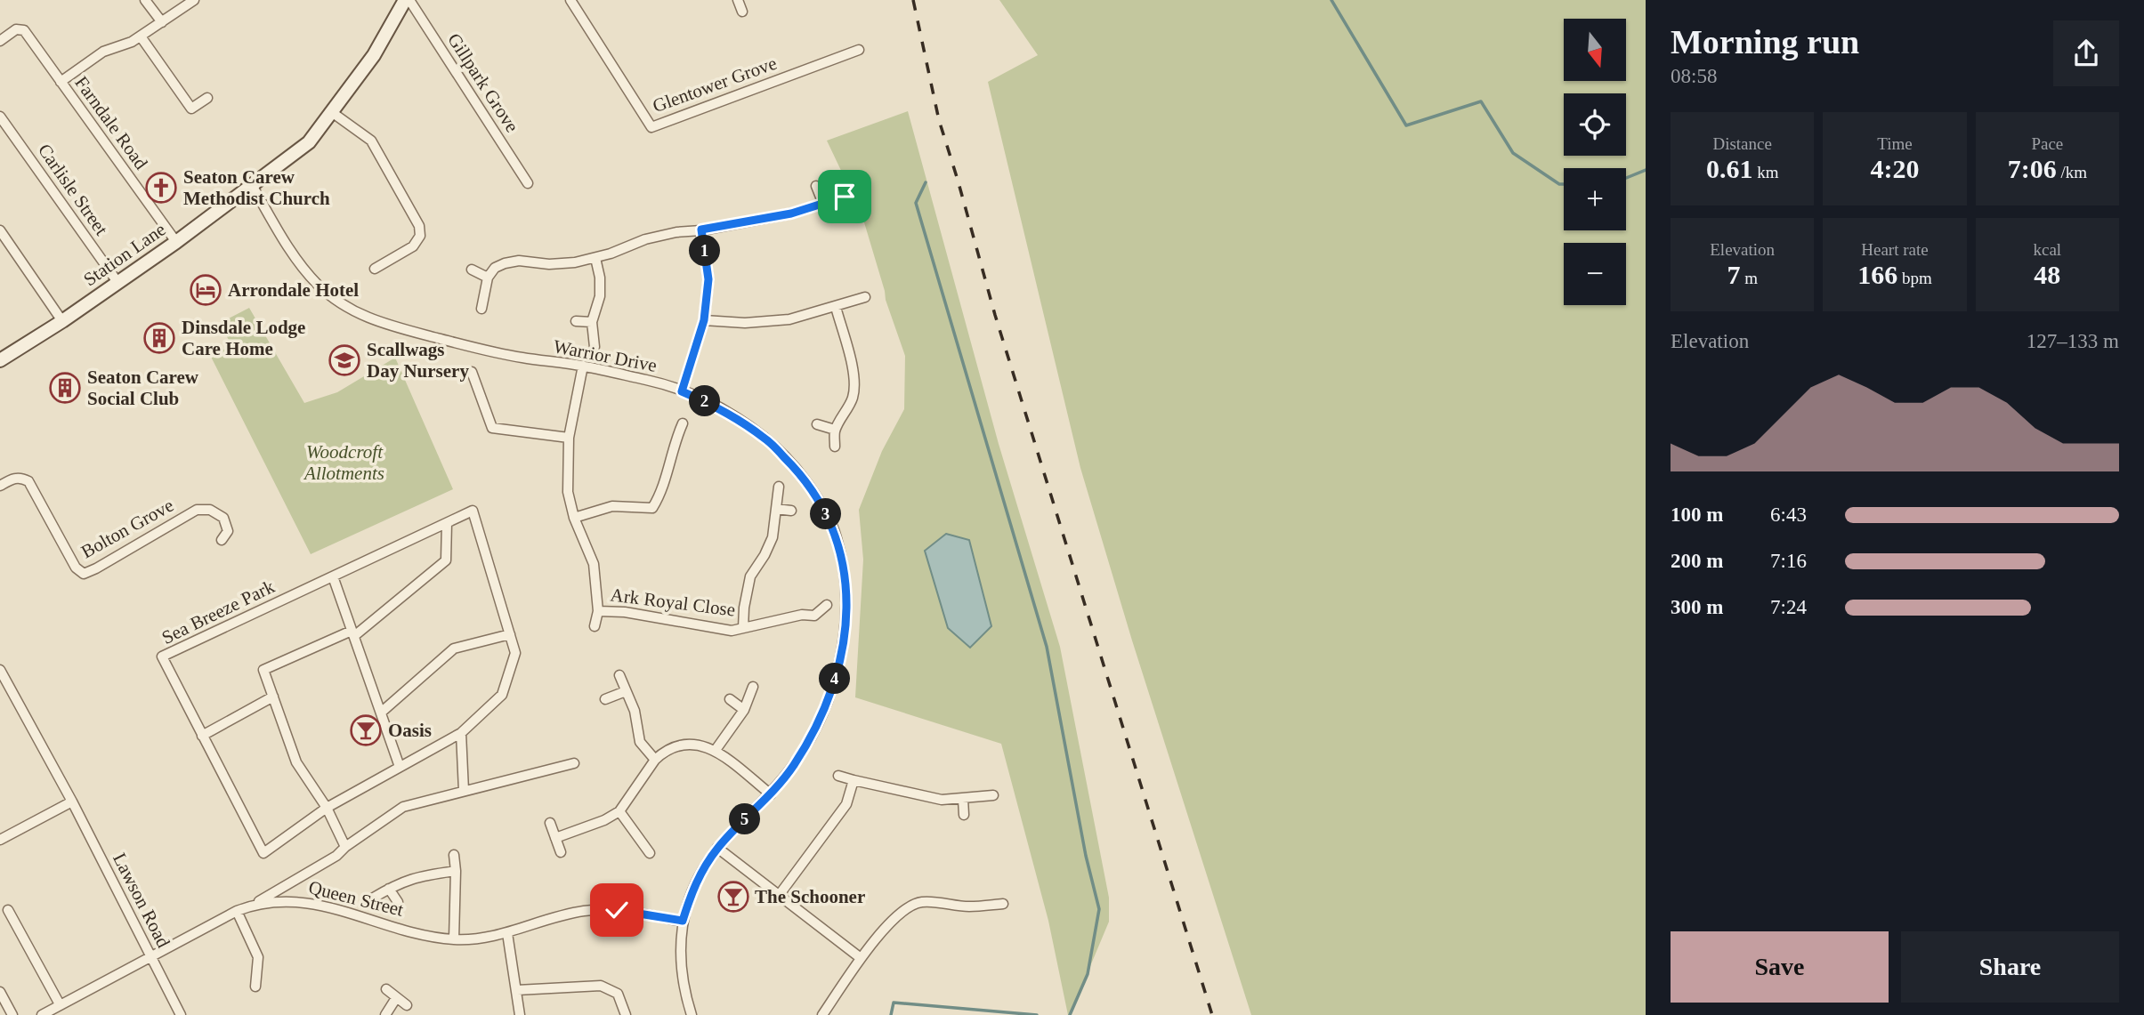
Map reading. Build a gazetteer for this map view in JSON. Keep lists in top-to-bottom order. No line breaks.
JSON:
{"streets":{"main road":["Station Lane"],"street":["Gillpark Grove","Glentower Grove","Farndale Road","Carlisle Street","Warrior Drive","Bolton Grove","Ark Royal Close","Sea Breeze Park","Queen Street","Lawson Road"]},"crossings":[["Gillpark Grove","Station Lane"],["Farndale Road","Station Lane"],["Carlisle Street","Station Lane"],["Station Lane","Warrior Drive"],["Warrior Drive","Ark Royal Close"],["Warrior Drive","Queen Street"],["Queen Street","Lawson Road"]],"parks":["Woodcroft Allotments"],"places":{"church":["Seaton Carew Methodist Church"],"hotel":["Arrondale Hotel"],"building":["Dinsdale Lodge Care Home","Seaton Carew Social Club"],"school or university":["Scallwags Day Nursery"],"bar":["Oasis","The Schooner"]},"north":"bottom","page":{"heading":["Morning run","08:58"],"map_buttons":["+","−"],"stats":[["Distance","0.61 km"],["Time","4:20"],["Pace","7:06 /km"],["Elevation","7 m"],["Heart rate","166 bpm"],["kcal","48"]],"pins":["1","2","3","4","5"],"chart":["Elevation","127–133 m"],"list":[{"name":"100 m","note":"6:43"},{"name":"200 m","note":"7:16"},{"name":"300 m","note":"7:24"}],"buttons":["Save","Share"]}}
